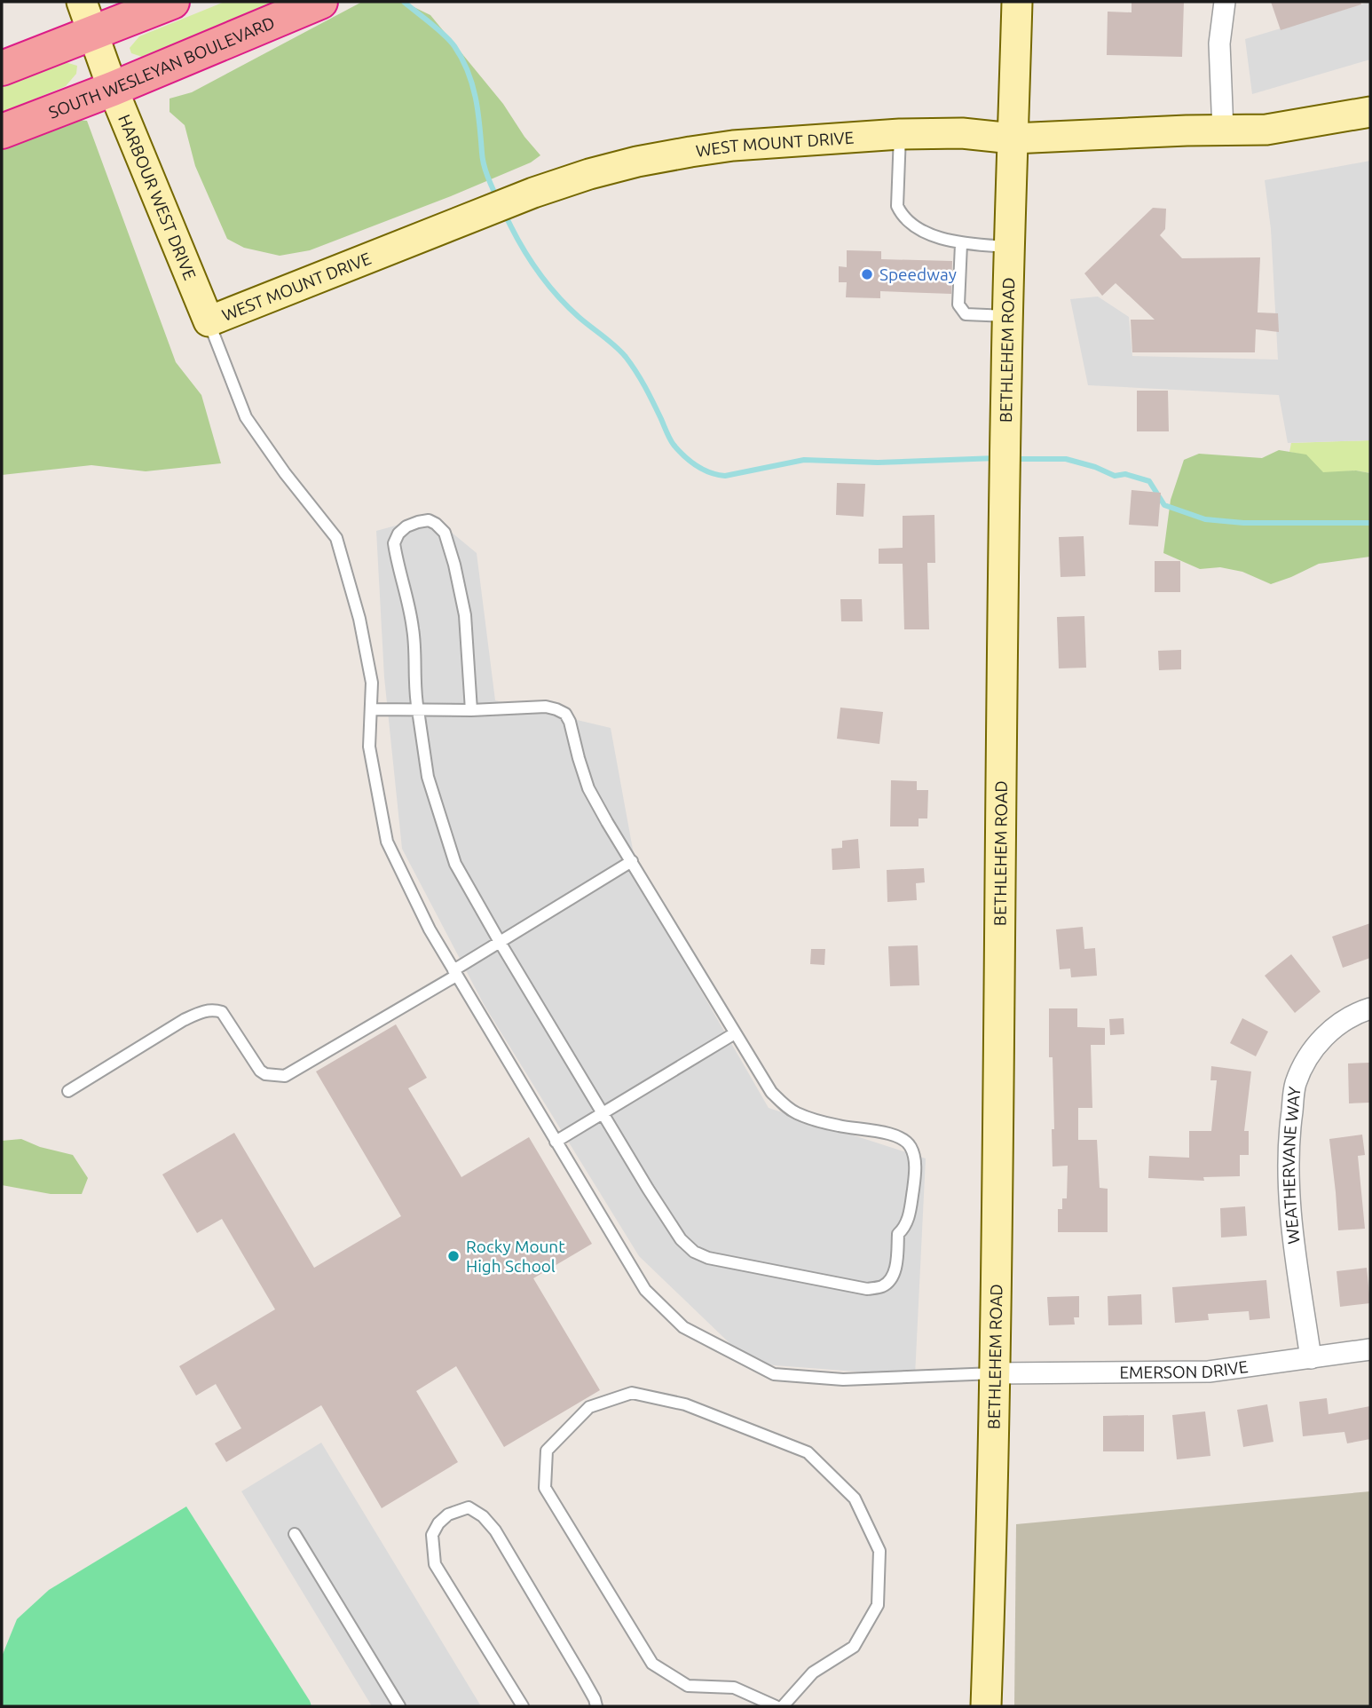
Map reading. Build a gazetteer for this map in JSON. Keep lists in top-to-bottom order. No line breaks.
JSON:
{"streets":{"highway":["SOUTH WESLEYAN BOULEVARD"],"main road":["WEST MOUNT DRIVE","HARBOUR WEST DRIVE","BETHLEHEM ROAD"],"street":["WEATHERVANE WAY","EMERSON DRIVE"]},"crossings":[["SOUTH WESLEYAN BOULEVARD","HARBOUR WEST DRIVE"],["WEST MOUNT DRIVE","HARBOUR WEST DRIVE"],["WEST MOUNT DRIVE","BETHLEHEM ROAD"],["BETHLEHEM ROAD","EMERSON DRIVE"],["WEATHERVANE WAY","EMERSON DRIVE"]],"places":["Speedway","Rocky Mount High School"]}
